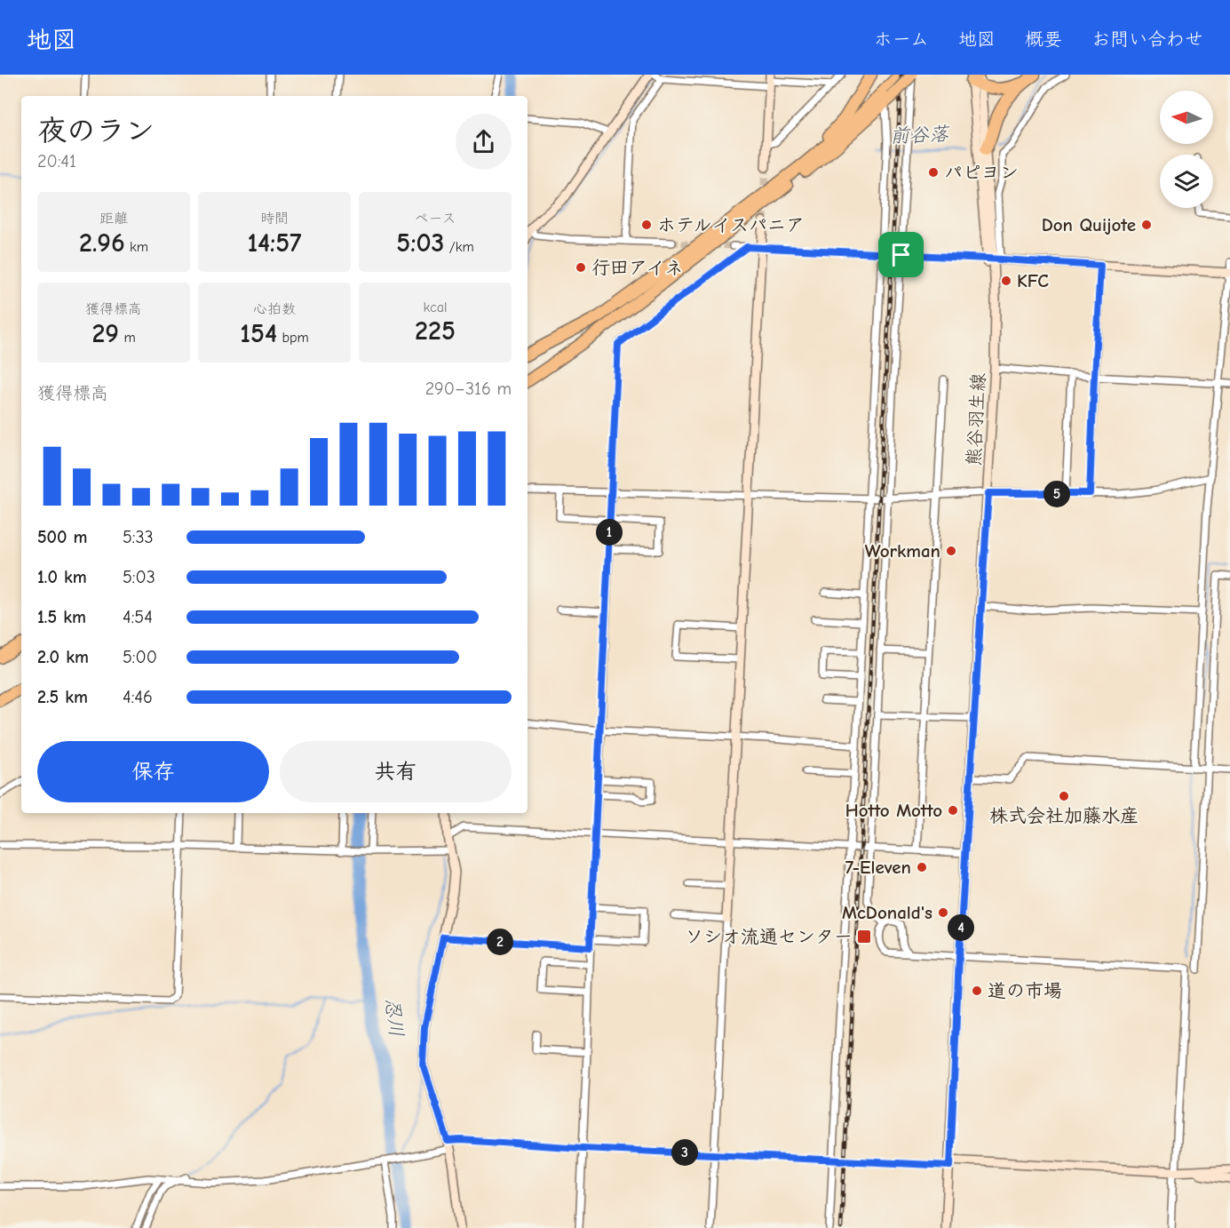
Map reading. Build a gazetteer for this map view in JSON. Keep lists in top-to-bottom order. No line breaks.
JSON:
{"streets":{"street":["熊谷羽生線"]},"water":["前谷落","忍川"],"places":{"other":["パピヨン","ホテルイスパニア","Don Quijote","行田アイネ","KFC","Workman","株式会社加藤水産","Hotto Motto","7-Eleven","McDonald's","道の市場"],"transit":["ソシオ流通センター"]},"north":"left","page":{"header":"地図","nav":["ホーム","地図","概要","お問い合わせ"],"heading":["夜のラン","20:41"],"stats":[["距離","2.96 km"],["時間","14:57"],["ペース","5:03 /km"],["獲得標高","29 m"],["心拍数","154 bpm"],["kcal","225"]],"chart":["獲得標高","290–316 m"],"pins":["5","1","4","2","3"],"list":[{"name":"500 m","note":"5:33"},{"name":"1.0 km","note":"5:03"},{"name":"1.5 km","note":"4:54"},{"name":"2.0 km","note":"5:00"},{"name":"2.5 km","note":"4:46"}],"buttons":["保存","共有"]}}
